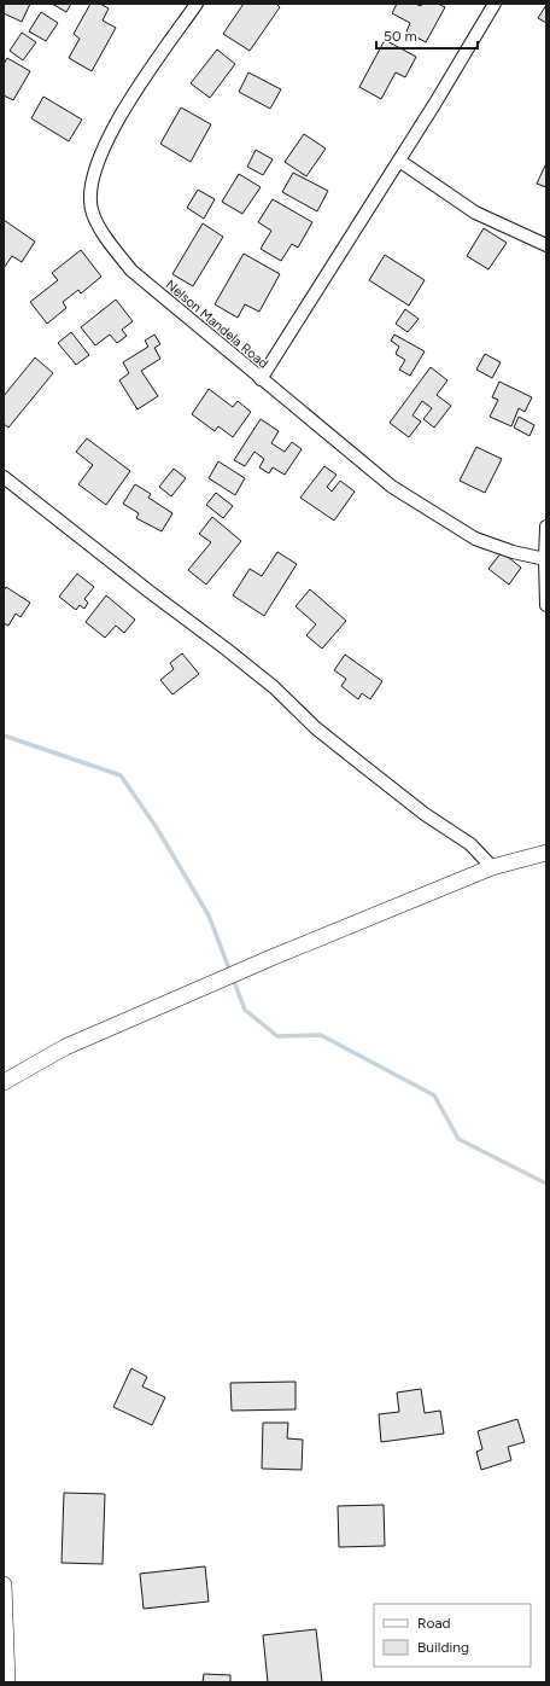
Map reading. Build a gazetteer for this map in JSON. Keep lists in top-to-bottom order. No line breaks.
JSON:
{"streets":{"street":["Nelson Mandela Road"]},"legend":["Road","Building"],"scale_bar":"50 m"}
